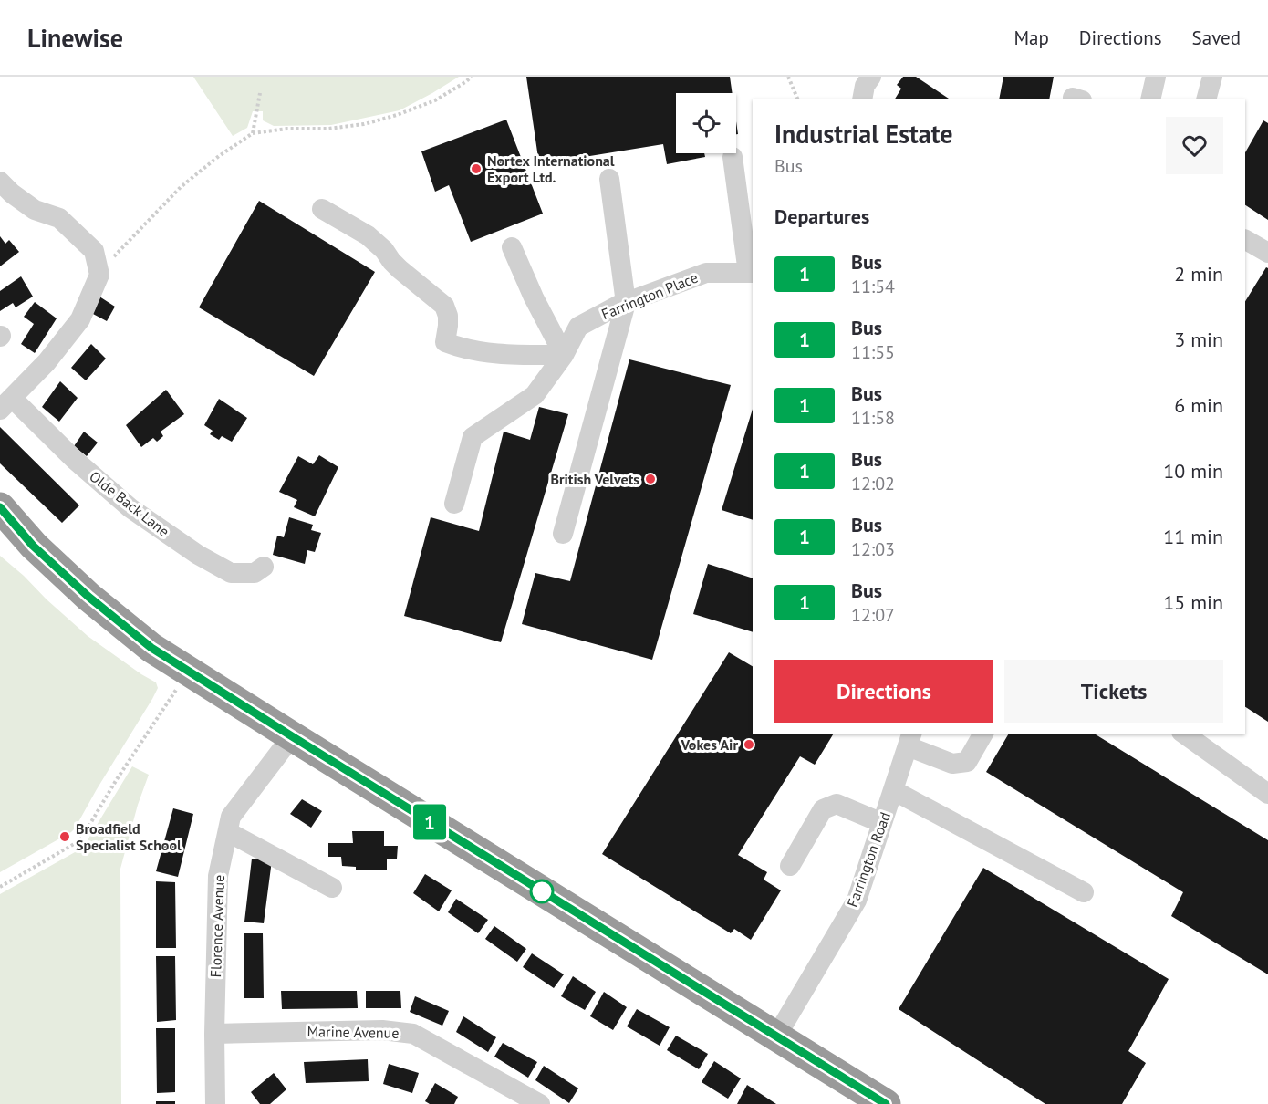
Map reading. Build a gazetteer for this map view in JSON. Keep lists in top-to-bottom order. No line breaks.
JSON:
{"streets":{"street":["Farrington Place","Olde Back Lane","Farrington Road","Florence Avenue","Marine Avenue"]},"crossings":[["Florence Avenue","Marine Avenue"]],"places":["Nortex International Export Ltd.","British Velvets","Vokes Air","Broadfield Specialist School"],"lines":["bus line 1"],"page":{"header":"Linewise","nav":["Map","Directions","Saved"],"on_map":"1","heading":[["Industrial Estate","Bus"],"Departures"],"list":[{"mark":"1","name":"Bus","note":"11:54","value":"2 min"},{"mark":"1","name":"Bus","note":"11:55","value":"3 min"},{"mark":"1","name":"Bus","note":"11:58","value":"6 min"},{"mark":"1","name":"Bus","note":"12:02","value":"10 min"},{"mark":"1","name":"Bus","note":"12:03","value":"11 min"},{"mark":"1","name":"Bus","note":"12:07","value":"15 min"}],"buttons":["Directions","Tickets"]}}
